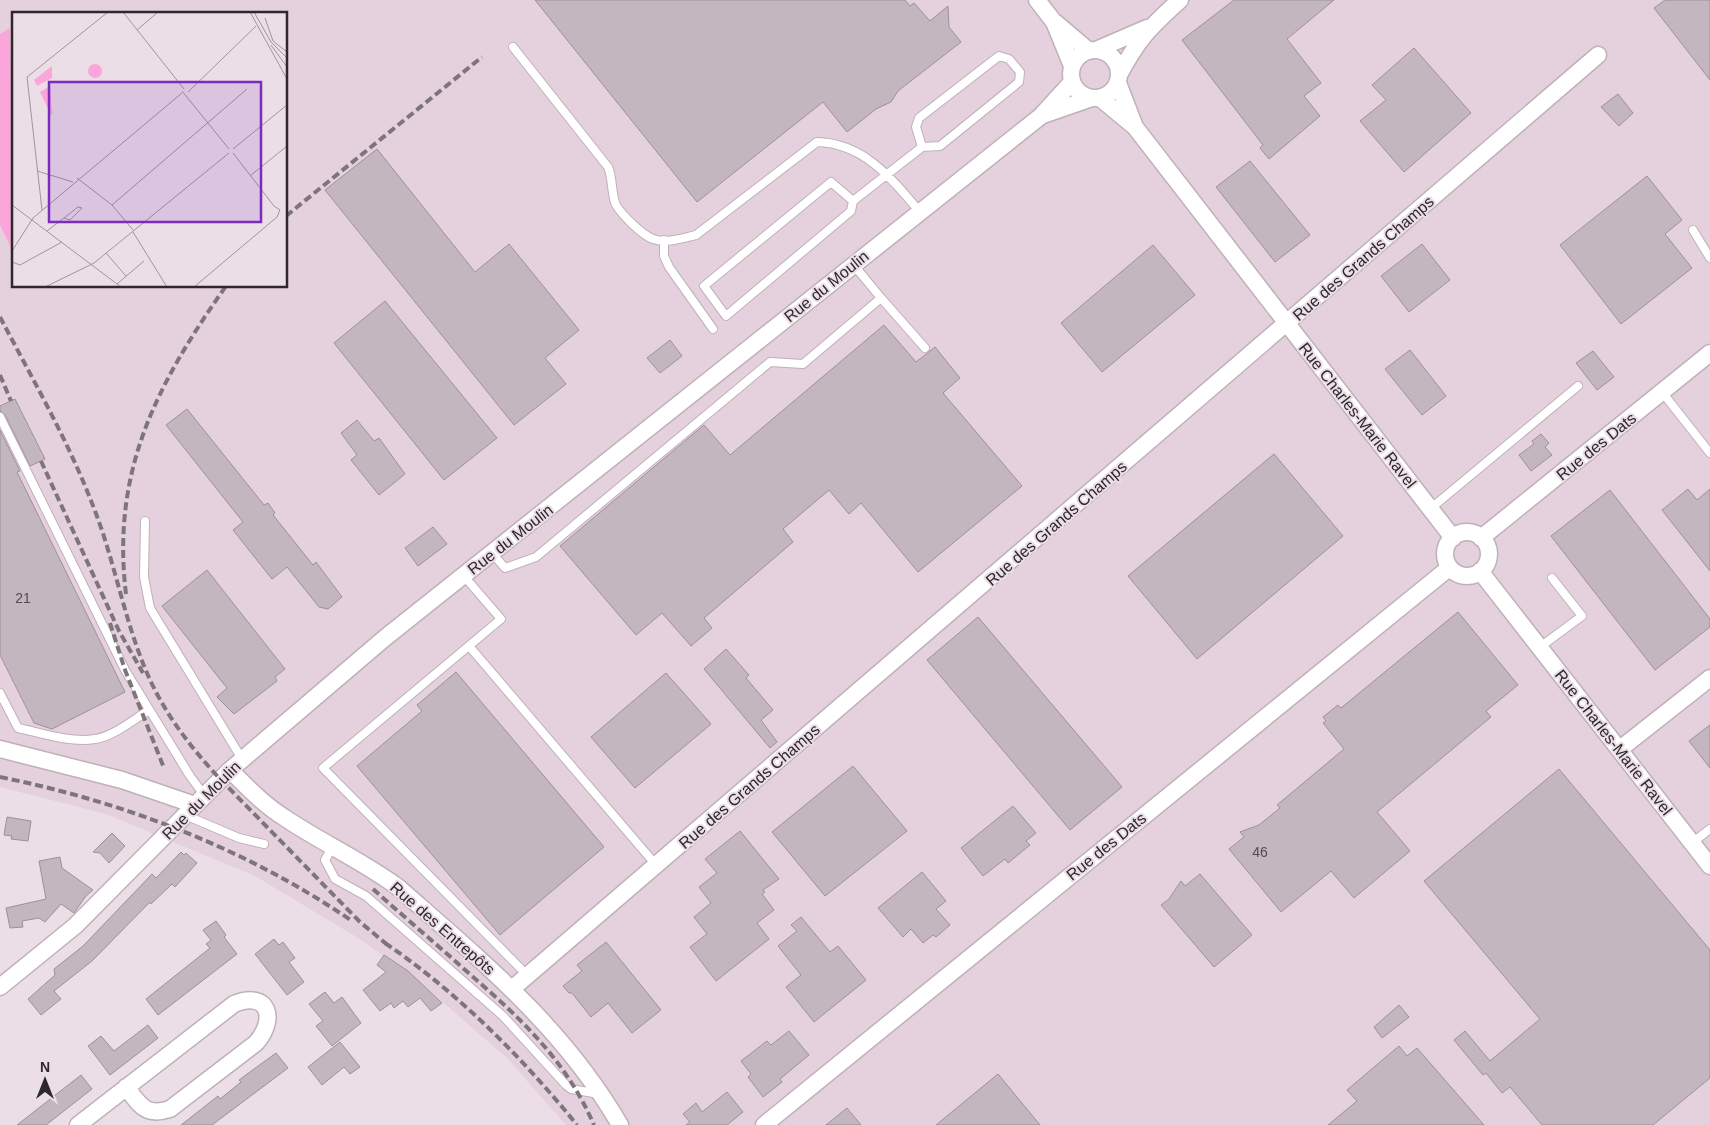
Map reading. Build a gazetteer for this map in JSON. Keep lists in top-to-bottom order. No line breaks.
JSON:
{"streets":{"street":["Rue des Grands Champs","Rue du Moulin","Rue Charles-Marie Ravel","Rue des Dats","Rue des Entrepôts"]},"crossings":[["Rue des Grands Champs","Rue Charles-Marie Ravel"],["Rue des Grands Champs","Rue des Entrepôts"],["Rue du Moulin","Rue Charles-Marie Ravel"],["Rue du Moulin","Rue des Entrepôts"],["Rue Charles-Marie Ravel","Rue des Dats"]],"house_numbers":["21","46"],"north":"top"}
